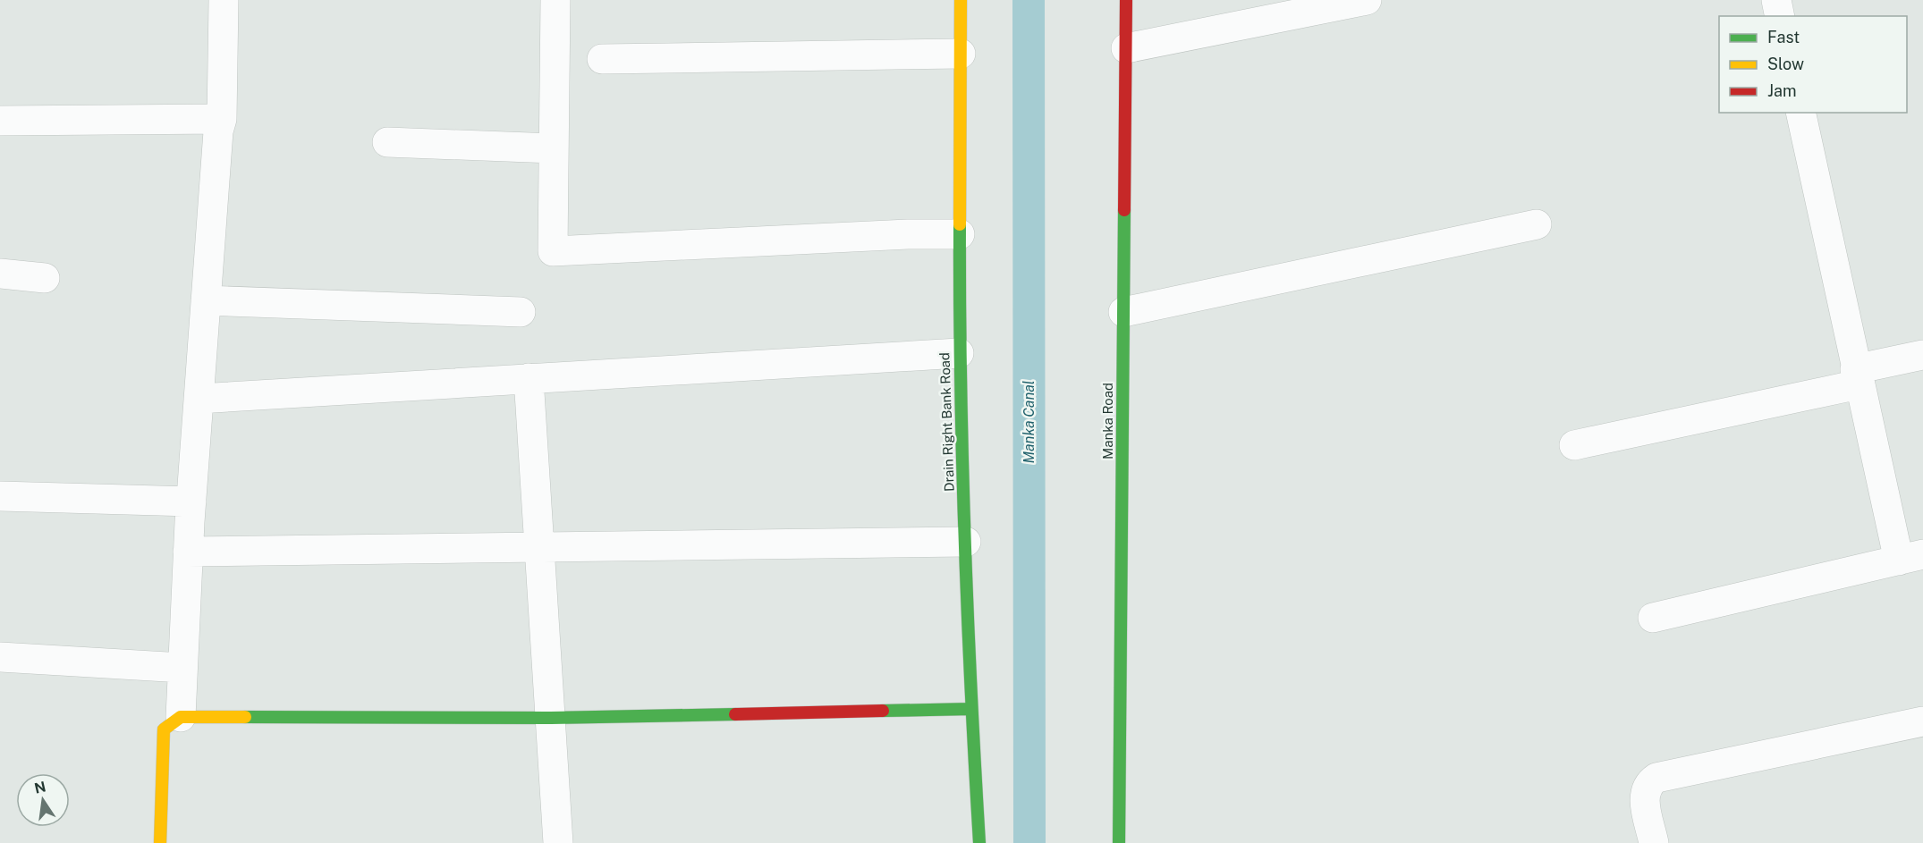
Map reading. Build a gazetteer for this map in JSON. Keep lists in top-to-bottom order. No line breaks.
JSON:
{"streets":{"street":["Manka Road","Drain Right Bank Road"]},"water":["Manka Canal"],"legend":["Fast","Slow","Jam"],"north":"top"}
